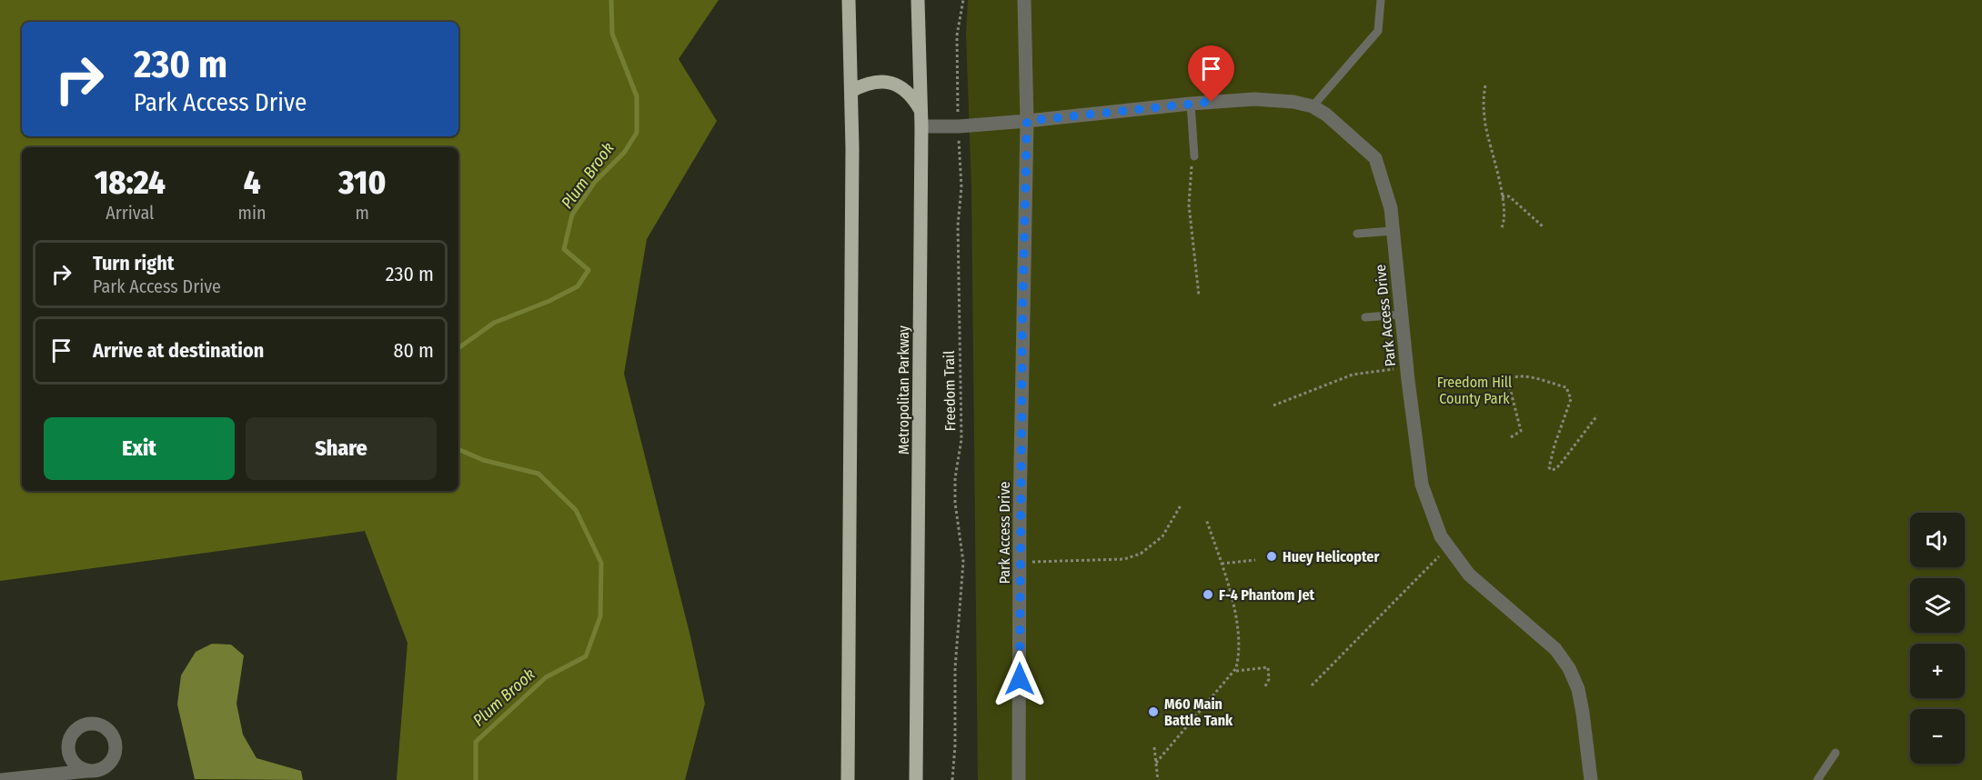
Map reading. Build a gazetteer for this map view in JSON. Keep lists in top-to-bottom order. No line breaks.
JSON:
{"streets":{"main road":["Metropolitan Parkway"],"street":["Park Access Drive"],"path":["Freedom Trail"]},"crossings":[["Park Access Drive","Metropolitan Parkway"],["Park Access Drive","Freedom Trail"]],"water":["Plum Brook"],"parks":["Freedom Hill County Park"],"places":["Huey Helicopter","F-4 Phantom Jet","M60 Main Battle Tank"],"page":{"turn":["230 m","Park Access Drive"],"eta":["18:24","Arrival","4","min","310","m"],"list":[{"name":"Turn right","note":"Park Access Drive","value":"230 m"},{"name":"Arrive at destination","value":"80 m"}],"buttons":["Exit","Share"],"map_buttons":["+","−"]}}
